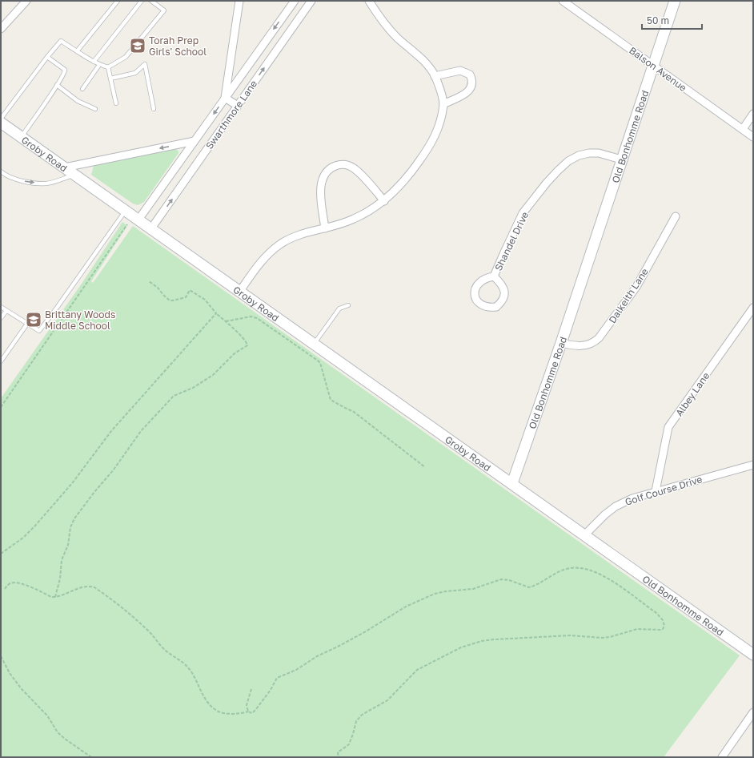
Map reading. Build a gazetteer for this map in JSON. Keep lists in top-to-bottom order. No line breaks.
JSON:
{"streets":{"street":["Balson Avenue","Swarthmore Lane","Old Bonhomme Road","Groby Road","Shandel Drive","Dalkeith Lane","Albey Lane","Golf Course Drive"]},"crossings":[["Balson Avenue","Old Bonhomme Road"],["Swarthmore Lane","Groby Road"],["Old Bonhomme Road","Groby Road"],["Old Bonhomme Road","Shandel Drive"],["Old Bonhomme Road","Dalkeith Lane"],["Old Bonhomme Road","Golf Course Drive"],["Albey Lane","Golf Course Drive"]],"places":{"school or university":["Torah Prep Girls' School","Brittany Woods Middle School"]},"scale_bar":"50 m"}
